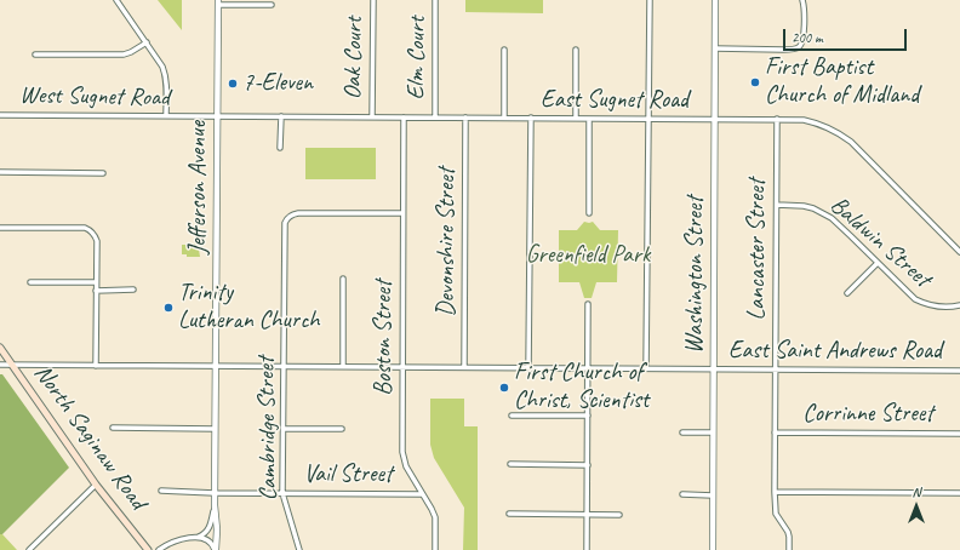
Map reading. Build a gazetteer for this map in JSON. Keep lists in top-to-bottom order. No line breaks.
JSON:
{"streets":{"main road":["North Saginaw Road"],"street":["Oak Court","Elm Court","West Sugnet Road","East Sugnet Road","Jefferson Avenue","Devonshire Street","Baldwin Street","Lancaster Street","Washington Street","Boston Street","East Saint Andrews Road","Corrinne Street","Cambridge Street","Vail Street"]},"crossings":[["Oak Court","East Sugnet Road"],["Elm Court","East Sugnet Road"],["West Sugnet Road","East Sugnet Road"],["West Sugnet Road","Jefferson Avenue"],["East Sugnet Road","Jefferson Avenue"],["East Sugnet Road","Devonshire Street"],["East Sugnet Road","Lancaster Street"],["East Sugnet Road","Washington Street"],["East Sugnet Road","Boston Street"],["Jefferson Avenue","East Saint Andrews Road"],["Jefferson Avenue","Vail Street"],["Devonshire Street","East Saint Andrews Road"],["Baldwin Street","Lancaster Street"],["Lancaster Street","East Saint Andrews Road"],["Lancaster Street","Corrinne Street"],["Washington Street","East Saint Andrews Road"],["Boston Street","East Saint Andrews Road"],["Boston Street","Cambridge Street"],["Boston Street","Vail Street"],["East Saint Andrews Road","Cambridge Street"],["East Saint Andrews Road","North Saginaw Road"],["Cambridge Street","Vail Street"]],"parks":["Greenfield Park"],"places":["First Baptist Church of Midland","7-Eleven","Trinity Lutheran Church","First Church of Christ, Scientist"],"scale_bar":"200 m","north":"top"}
